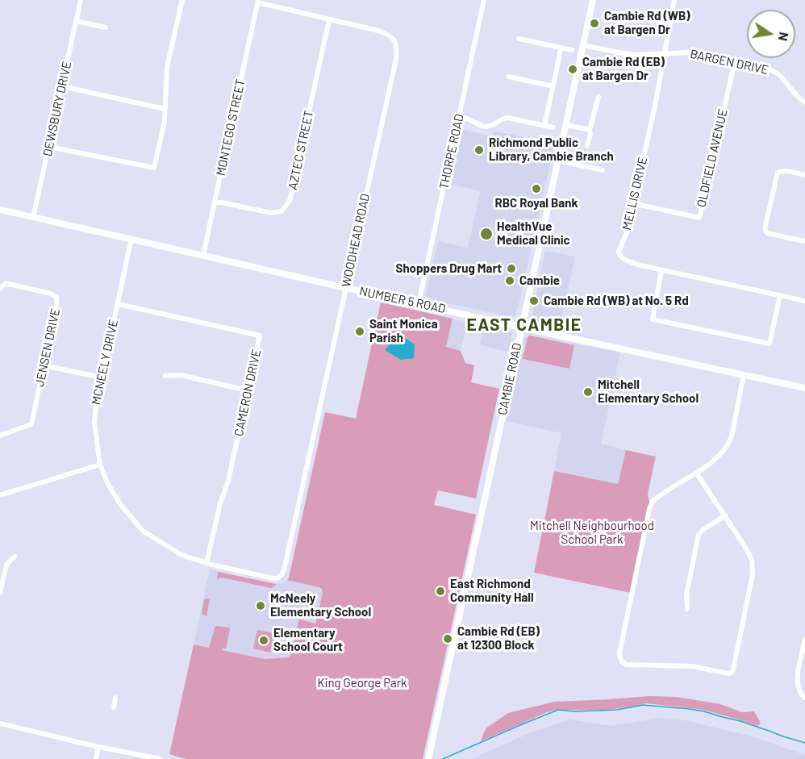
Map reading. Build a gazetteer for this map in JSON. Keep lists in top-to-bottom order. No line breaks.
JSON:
{"streets":{"main road":["NUMBER 5 ROAD","CAMBIE ROAD"],"street":["BARGEN DRIVE","DEWSBURY DRIVE","MONTEGO STREET","AZTEC STREET","THORPE ROAD","OLDFIELD AVENUE","MELLIS DRIVE","WOODHEAD ROAD","JENSEN DRIVE","MCNEELY DRIVE","CAMERON DRIVE"]},"crossings":[["BARGEN DRIVE","OLDFIELD AVENUE"],["BARGEN DRIVE","MELLIS DRIVE"],["BARGEN DRIVE","CAMBIE ROAD"],["DEWSBURY DRIVE","NUMBER 5 ROAD"],["MONTEGO STREET","AZTEC STREET"],["MONTEGO STREET","WOODHEAD ROAD"],["MONTEGO STREET","NUMBER 5 ROAD"],["AZTEC STREET","WOODHEAD ROAD"],["THORPE ROAD","NUMBER 5 ROAD"],["OLDFIELD AVENUE","MELLIS DRIVE"],["WOODHEAD ROAD","NUMBER 5 ROAD"],["WOODHEAD ROAD","MCNEELY DRIVE"],["NUMBER 5 ROAD","MCNEELY DRIVE"],["NUMBER 5 ROAD","CAMBIE ROAD"],["MCNEELY DRIVE","CAMERON DRIVE"]],"districts":["EAST CAMBIE"],"parks":["Mitchell Neighbourhood School Park","King George Park"],"places":["Cambie Rd (WB) at Bargen Dr","Cambie Rd (EB) at Bargen Dr","Richmond Public Library, Cambie Branch","RBC Royal Bank","HealthVue Medical Clinic","Shoppers Drug Mart","Cambie","Cambie Rd (WB) at No. 5 Rd","Saint Monica Parish","Mitchell Elementary School","East Richmond Community Hall","McNeely Elementary School","Cambie Rd (EB) at 12300 Block","Elementary School Court"],"north":"right"}
